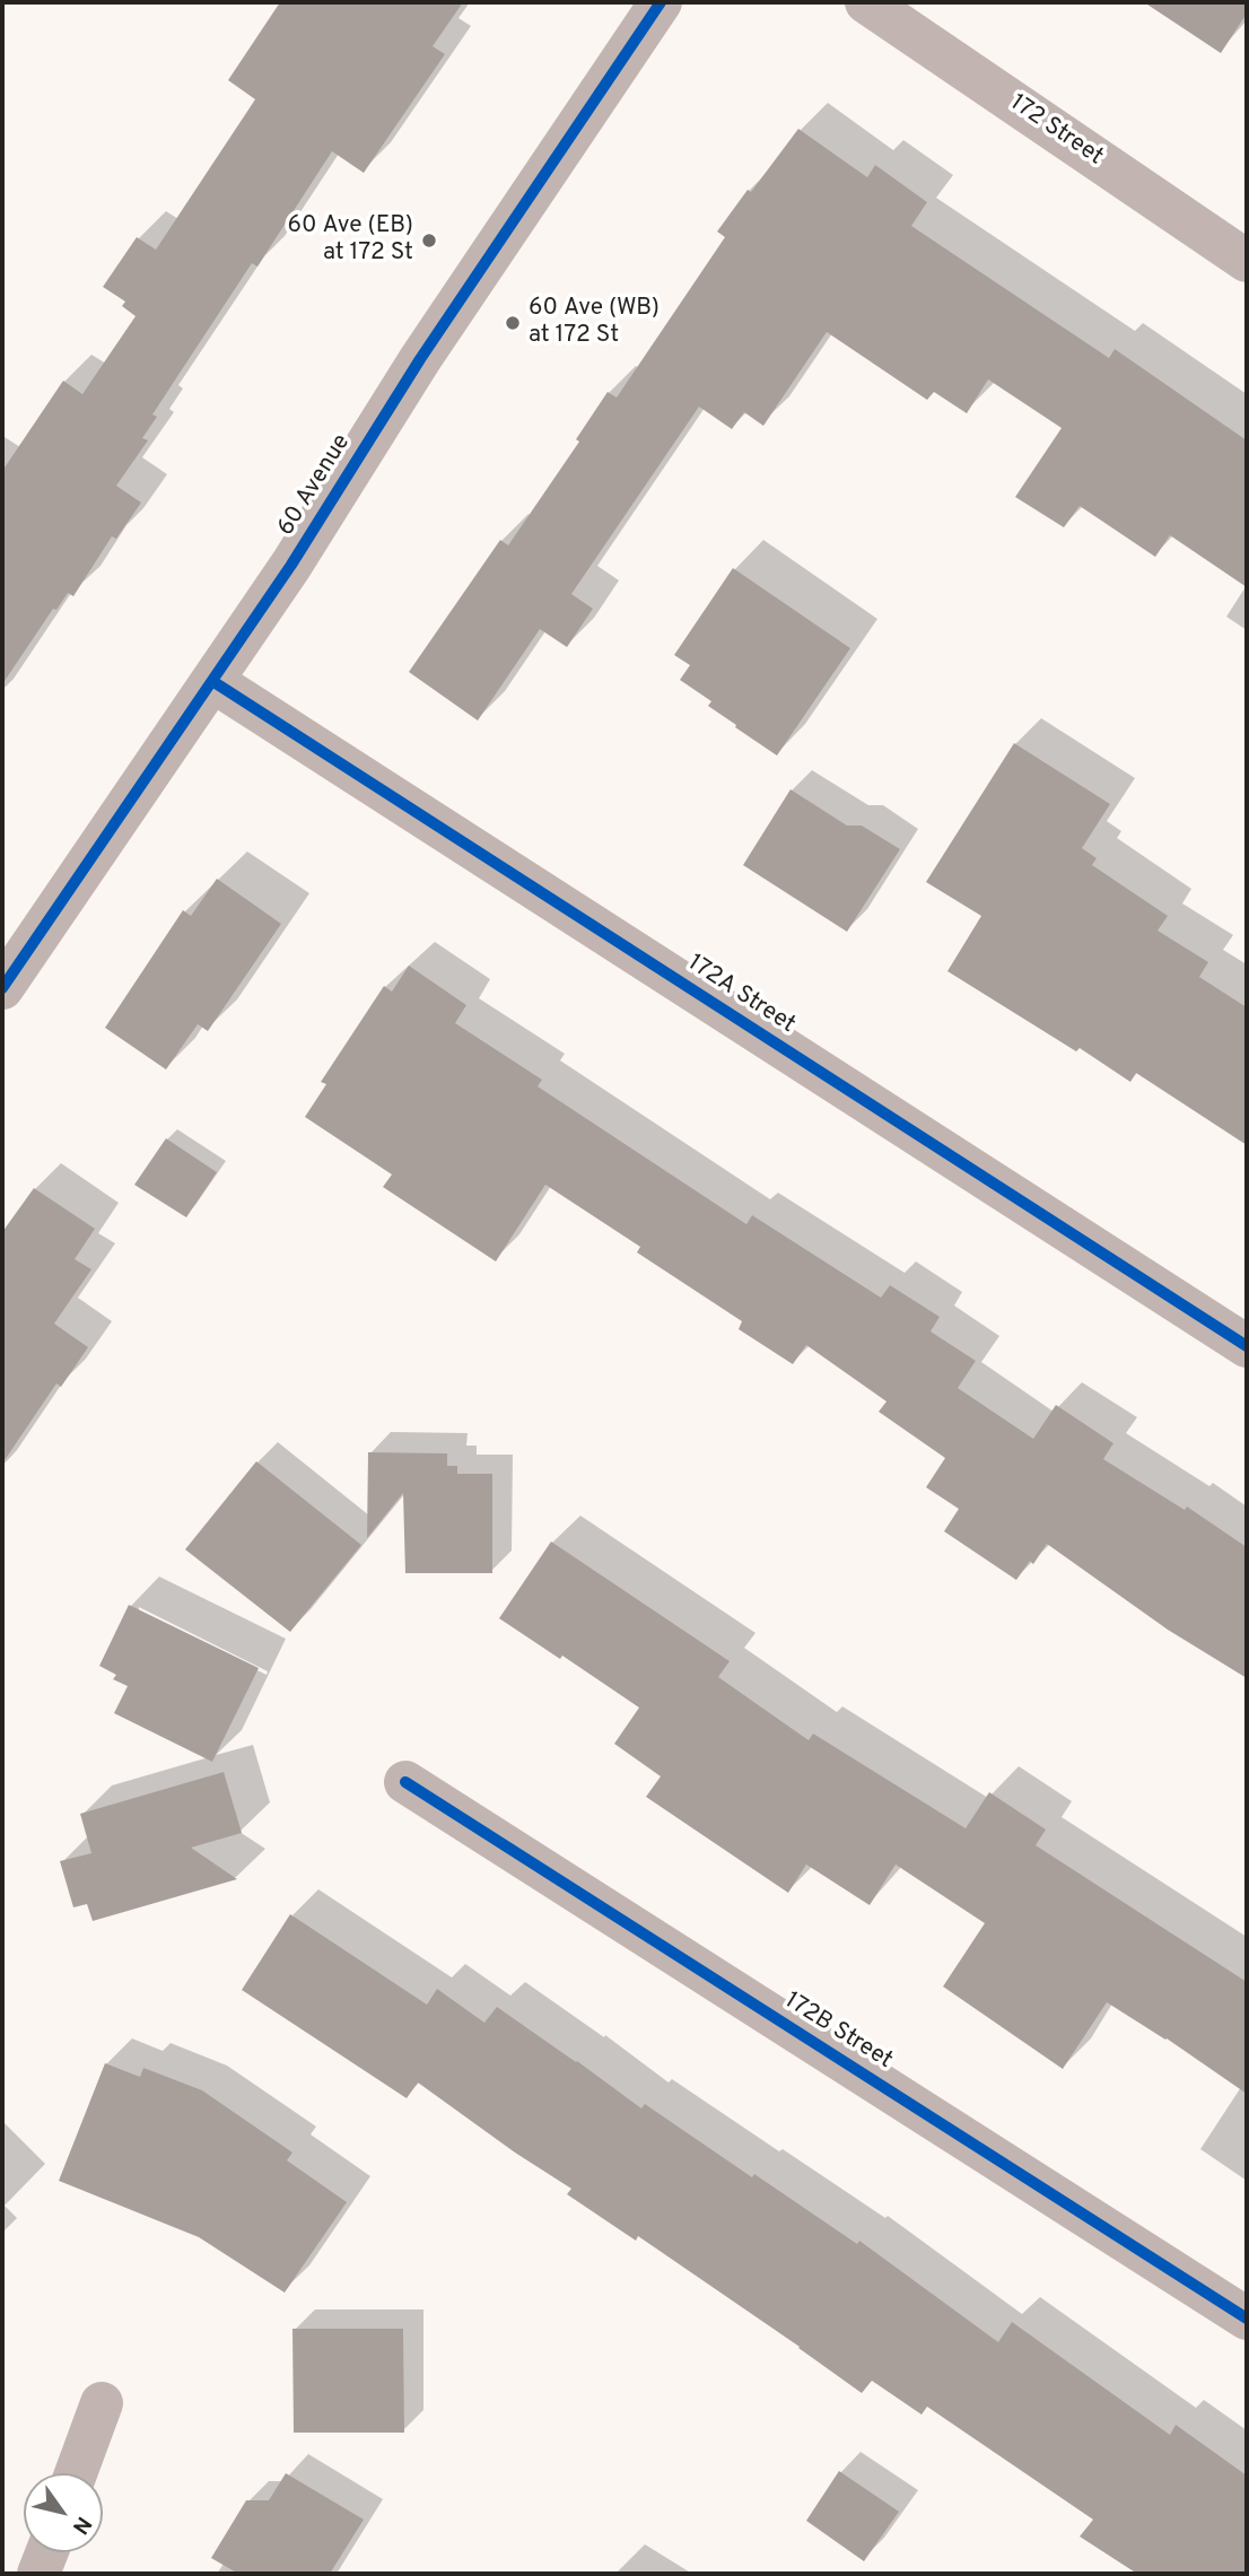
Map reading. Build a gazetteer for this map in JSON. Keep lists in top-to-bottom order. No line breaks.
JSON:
{"streets":{"street":["172 Street","60 Avenue","172A Street","172B Street"]},"crossings":[["60 Avenue","172A Street"]],"places":["60 Ave (EB) at 172 St","60 Ave (WB) at 172 St"],"north":"bottom right"}
